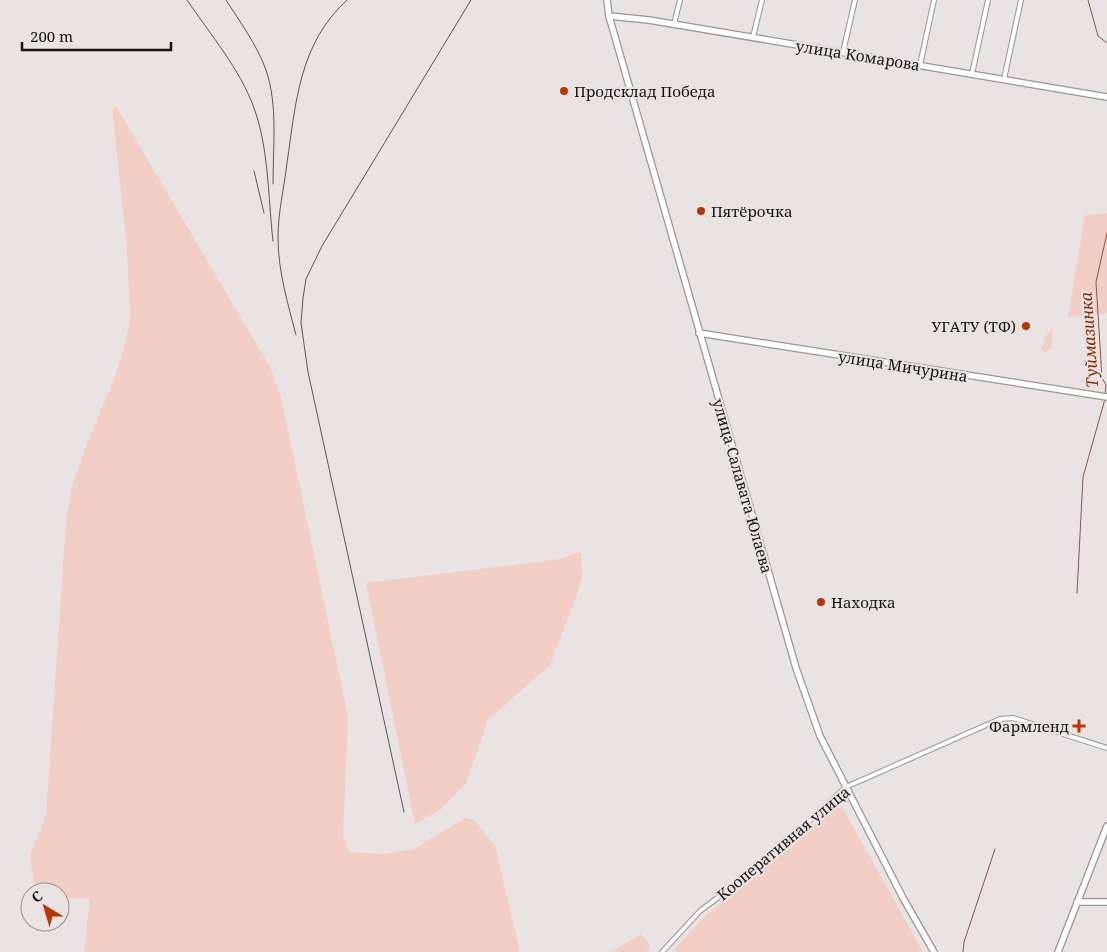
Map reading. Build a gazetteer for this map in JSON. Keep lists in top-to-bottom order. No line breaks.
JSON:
{"streets":{"street":["улица Комарова","улица Мичурина","улица Салавата Юлаева","Кооперативная улица"]},"crossings":[["улица Комарова","улица Салавата Юлаева"],["улица Мичурина","улица Салавата Юлаева"],["улица Салавата Юлаева","Кооперативная улица"]],"water":["Туймазинка"],"places":{"other":["Продсклад Победа","Пятёрочка","УГАТУ (ТФ)","Находка"],"health":["Фармленд"]},"scale_bar":"200 m","north":"top left"}
